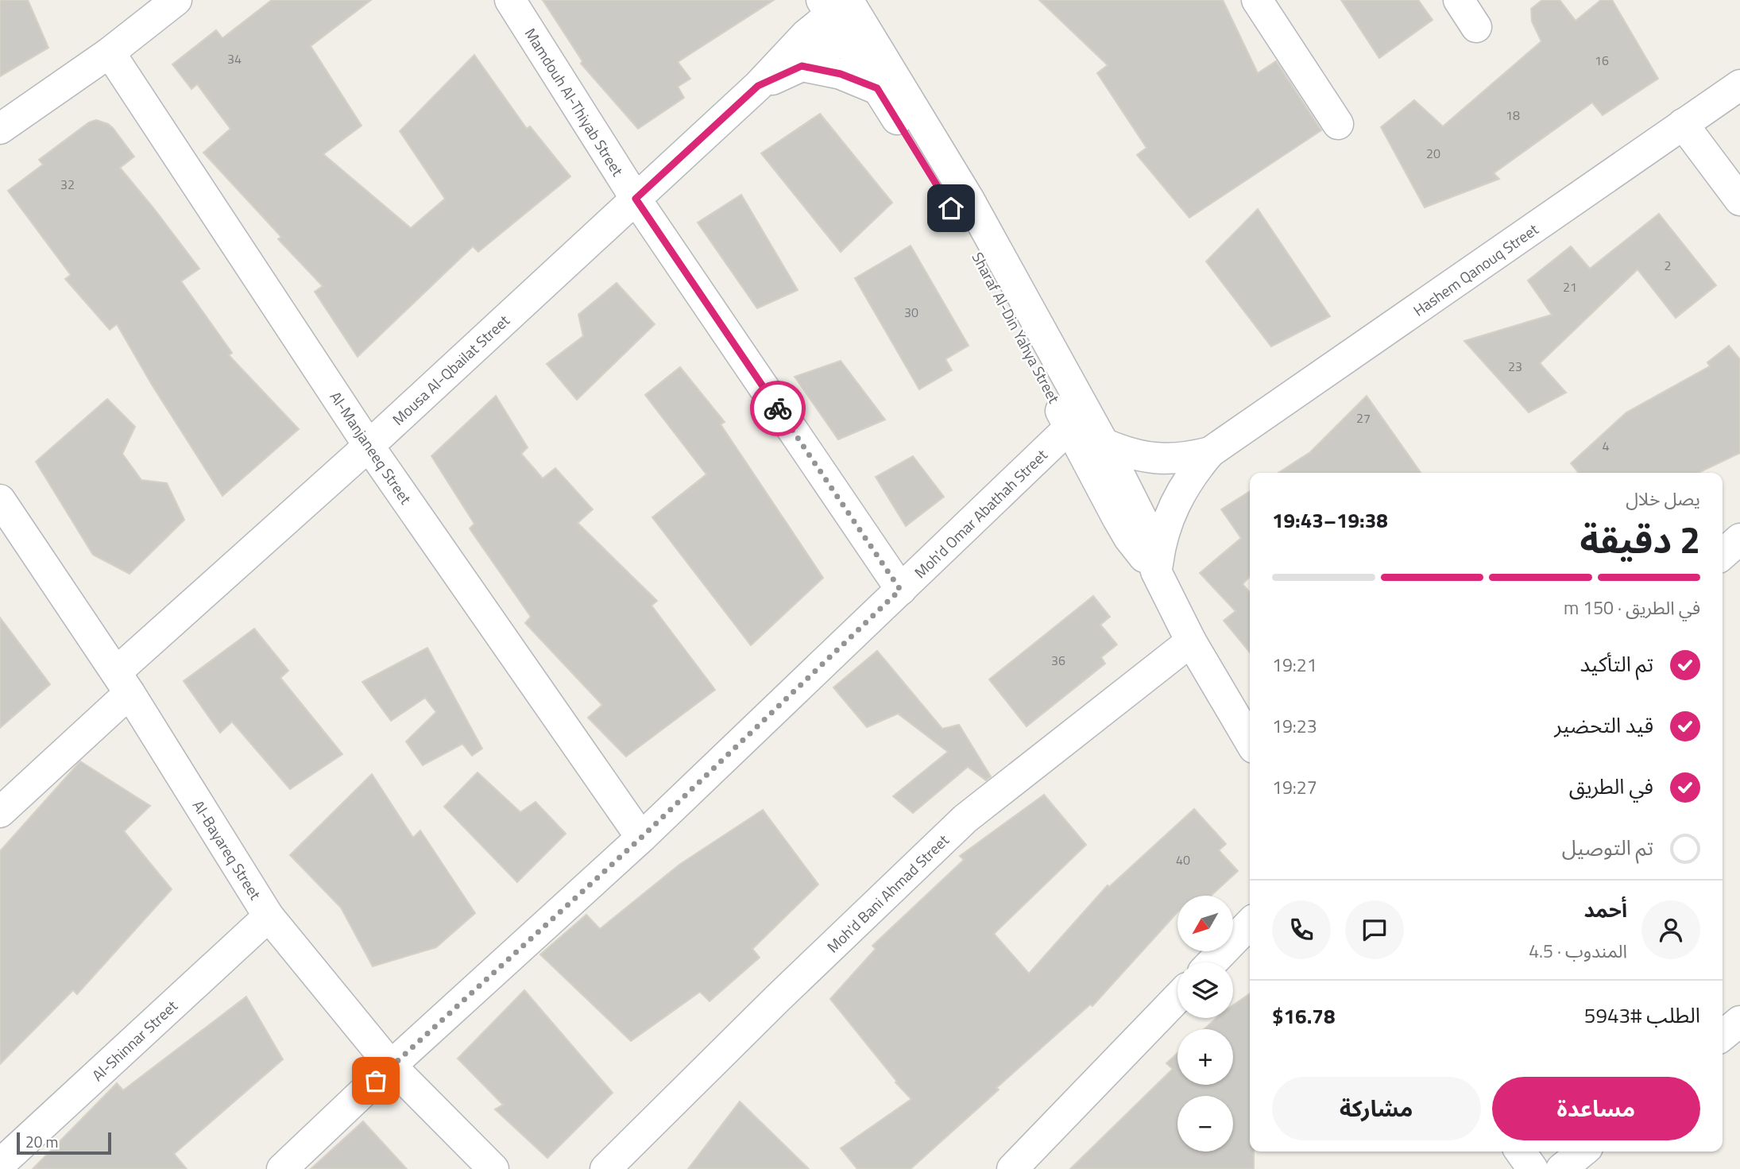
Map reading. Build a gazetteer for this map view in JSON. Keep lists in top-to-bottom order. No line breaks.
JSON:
{"streets":{"street":["Mamdouh Al-Thiyab Street","Hashem Qanouq Street","Sharaf Al-Din Yahya Street","Mousa Al-Qbailat Street","Al-Manjaneeq Street","Moh'd Omar Abathah Street","Al-Bayareq Street","Moh'd Bani Ahmad Street","Al-Shinnar Street"]},"crossings":[["Mamdouh Al-Thiyab Street","Mousa Al-Qbailat Street"],["Mamdouh Al-Thiyab Street","Moh'd Omar Abathah Street"],["Hashem Qanouq Street","Sharaf Al-Din Yahya Street"],["Sharaf Al-Din Yahya Street","Mousa Al-Qbailat Street"],["Sharaf Al-Din Yahya Street","Moh'd Omar Abathah Street"],["Sharaf Al-Din Yahya Street","Moh'd Bani Ahmad Street"],["Mousa Al-Qbailat Street","Al-Manjaneeq Street"],["Mousa Al-Qbailat Street","Al-Bayareq Street"],["Al-Manjaneeq Street","Moh'd Omar Abathah Street"],["Moh'd Omar Abathah Street","Al-Bayareq Street"],["Al-Bayareq Street","Al-Shinnar Street"]],"house_numbers":["34","16","18","20","32","2","21","30","23","27","4","36","40"],"scale_bar":"20 m","north":"bottom left","page":{"heading":["2 دقيقة","يصل خلال","19:38–19:43"],"panel":["أحمد","المندوب · 4.5","الطلب #5943","$16.78"],"bar":"في الطريق · 150 m","list":[["تم التأكيد","19:21"],["قيد التحضير","19:23"],["في الطريق","19:27"],"تم التوصيل"],"map_buttons":["+","−"],"buttons":["مساعدة","مشاركة"],"scale":"20 m"}}
